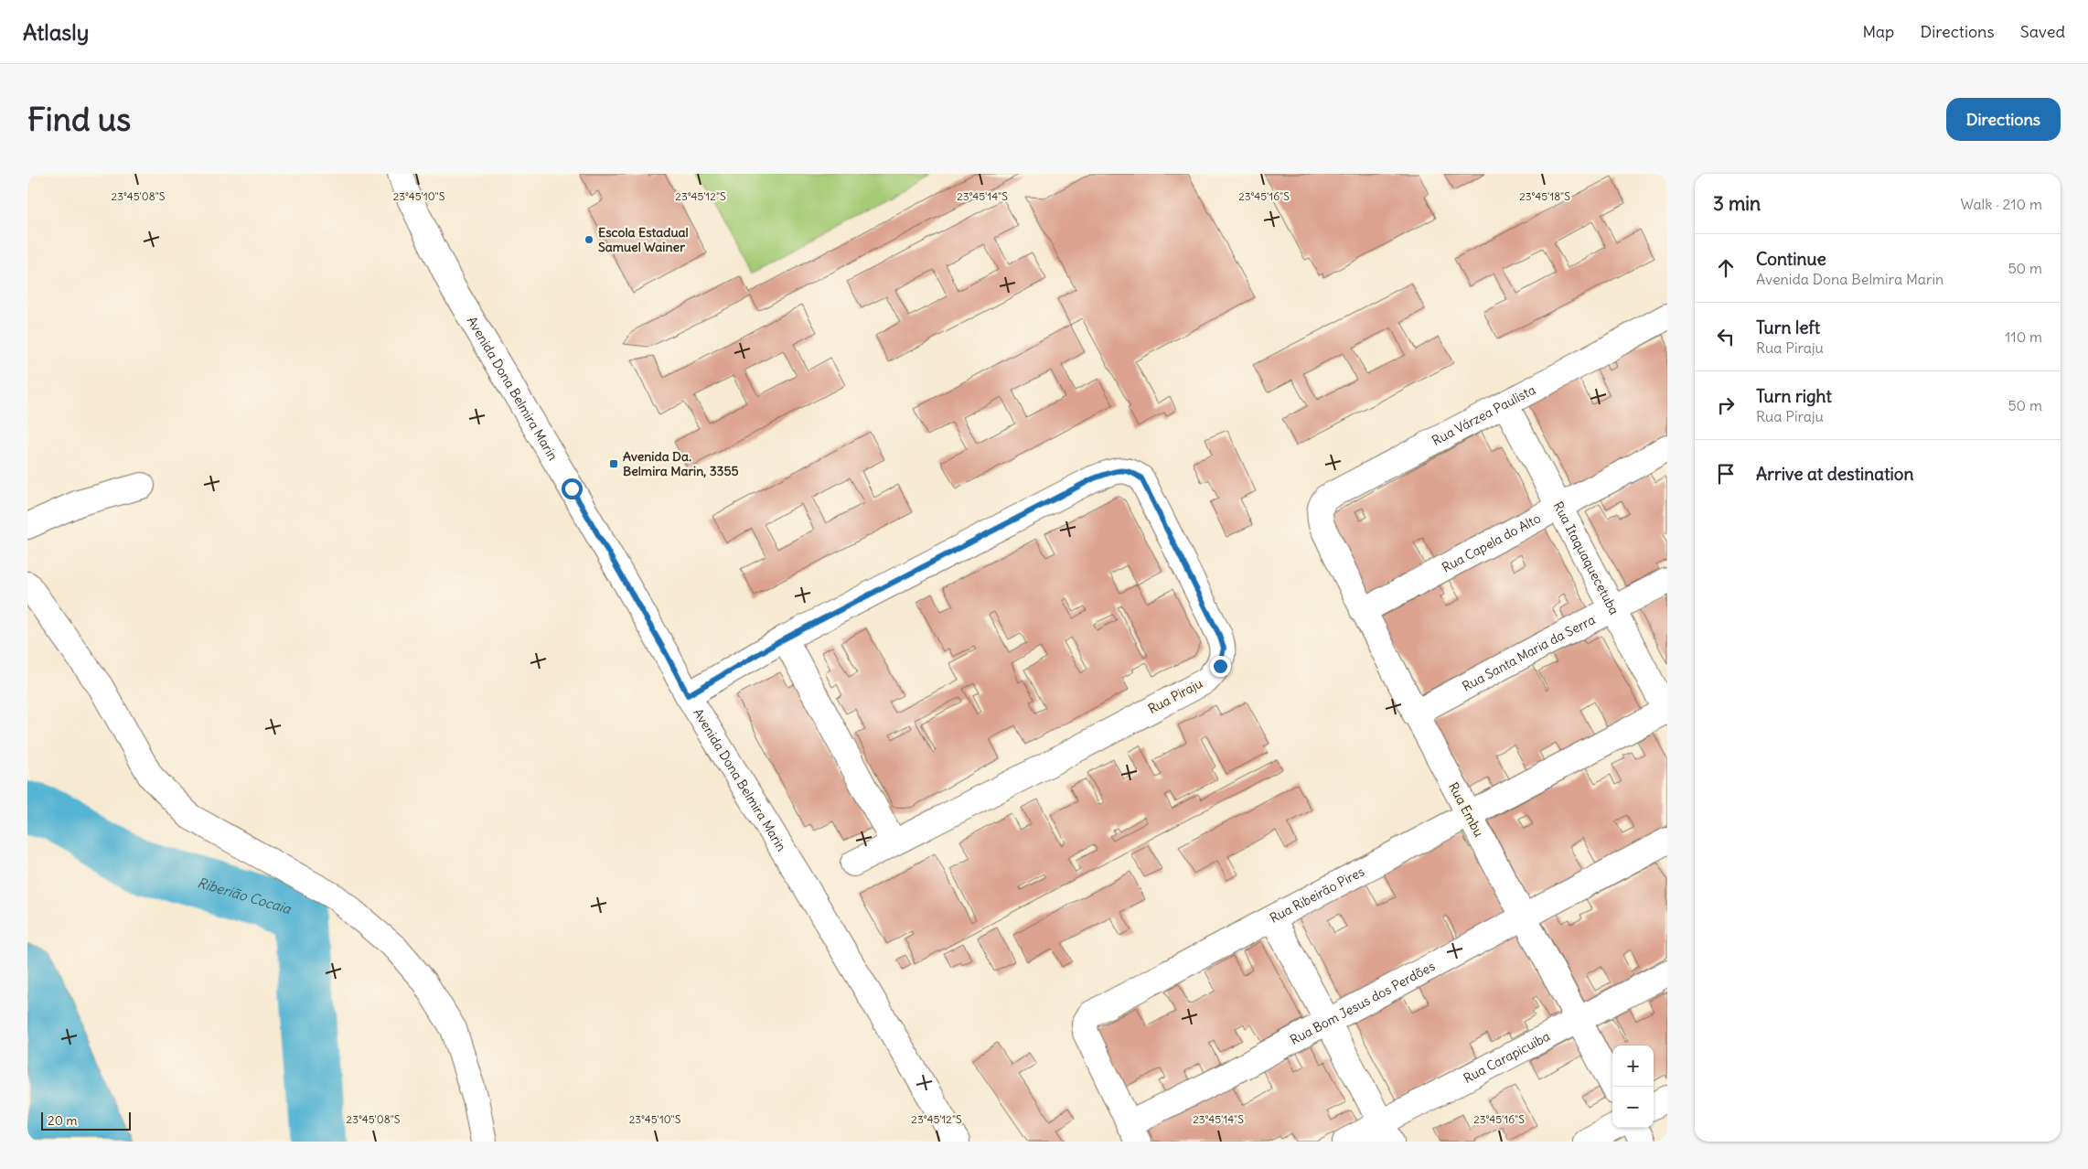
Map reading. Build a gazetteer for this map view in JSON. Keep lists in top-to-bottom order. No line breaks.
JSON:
{"streets":{"street":["Avenida Dona Belmira Marin","Rua Várzea Paulista","Rua Capela do Alto","Rua Itaquaquecetuba","Rua Santa Maria da Serra","Rua Piraju","Rua Embu","Rua Ribeirão Pires","Rua Bom Jesus dos Perdões","Rua Carapicuiba"]},"crossings":[["Avenida Dona Belmira Marin","Rua Piraju"],["Rua Várzea Paulista","Rua Itaquaquecetuba"],["Rua Várzea Paulista","Rua Embu"],["Rua Capela do Alto","Rua Itaquaquecetuba"],["Rua Capela do Alto","Rua Embu"],["Rua Itaquaquecetuba","Rua Santa Maria da Serra"],["Rua Itaquaquecetuba","Rua Ribeirão Pires"],["Rua Santa Maria da Serra","Rua Embu"],["Rua Embu","Rua Ribeirão Pires"],["Rua Embu","Rua Bom Jesus dos Perdões"],["Rua Embu","Rua Carapicuiba"],["Rua Ribeirão Pires","Rua Bom Jesus dos Perdões"]],"water":["Riberião Cocaia"],"places":{"other":["Escola Estadual Samuel Wainer"],"transit":["Avenida Da. Belmira Marin, 3355"]},"scale_bar":"20 m","page":{"header":"Atlasly","nav":["Map","Directions","Saved"],"buttons":"Directions","title":"Find us","heading":["3 min","Walk · 210 m"],"list":[["Continue","Avenida Dona Belmira Marin","50 m"],["Turn left","Rua Piraju","110 m"],["Turn right","Rua Piraju","50 m"],"Arrive at destination"],"map_buttons":["+","−"],"scale":"20 m"},"coordinates":["23°45'08\"S","23°45'10\"S","23°45'12\"S","23°45'14\"S","23°45'16\"S","23°45'18\"S"]}
